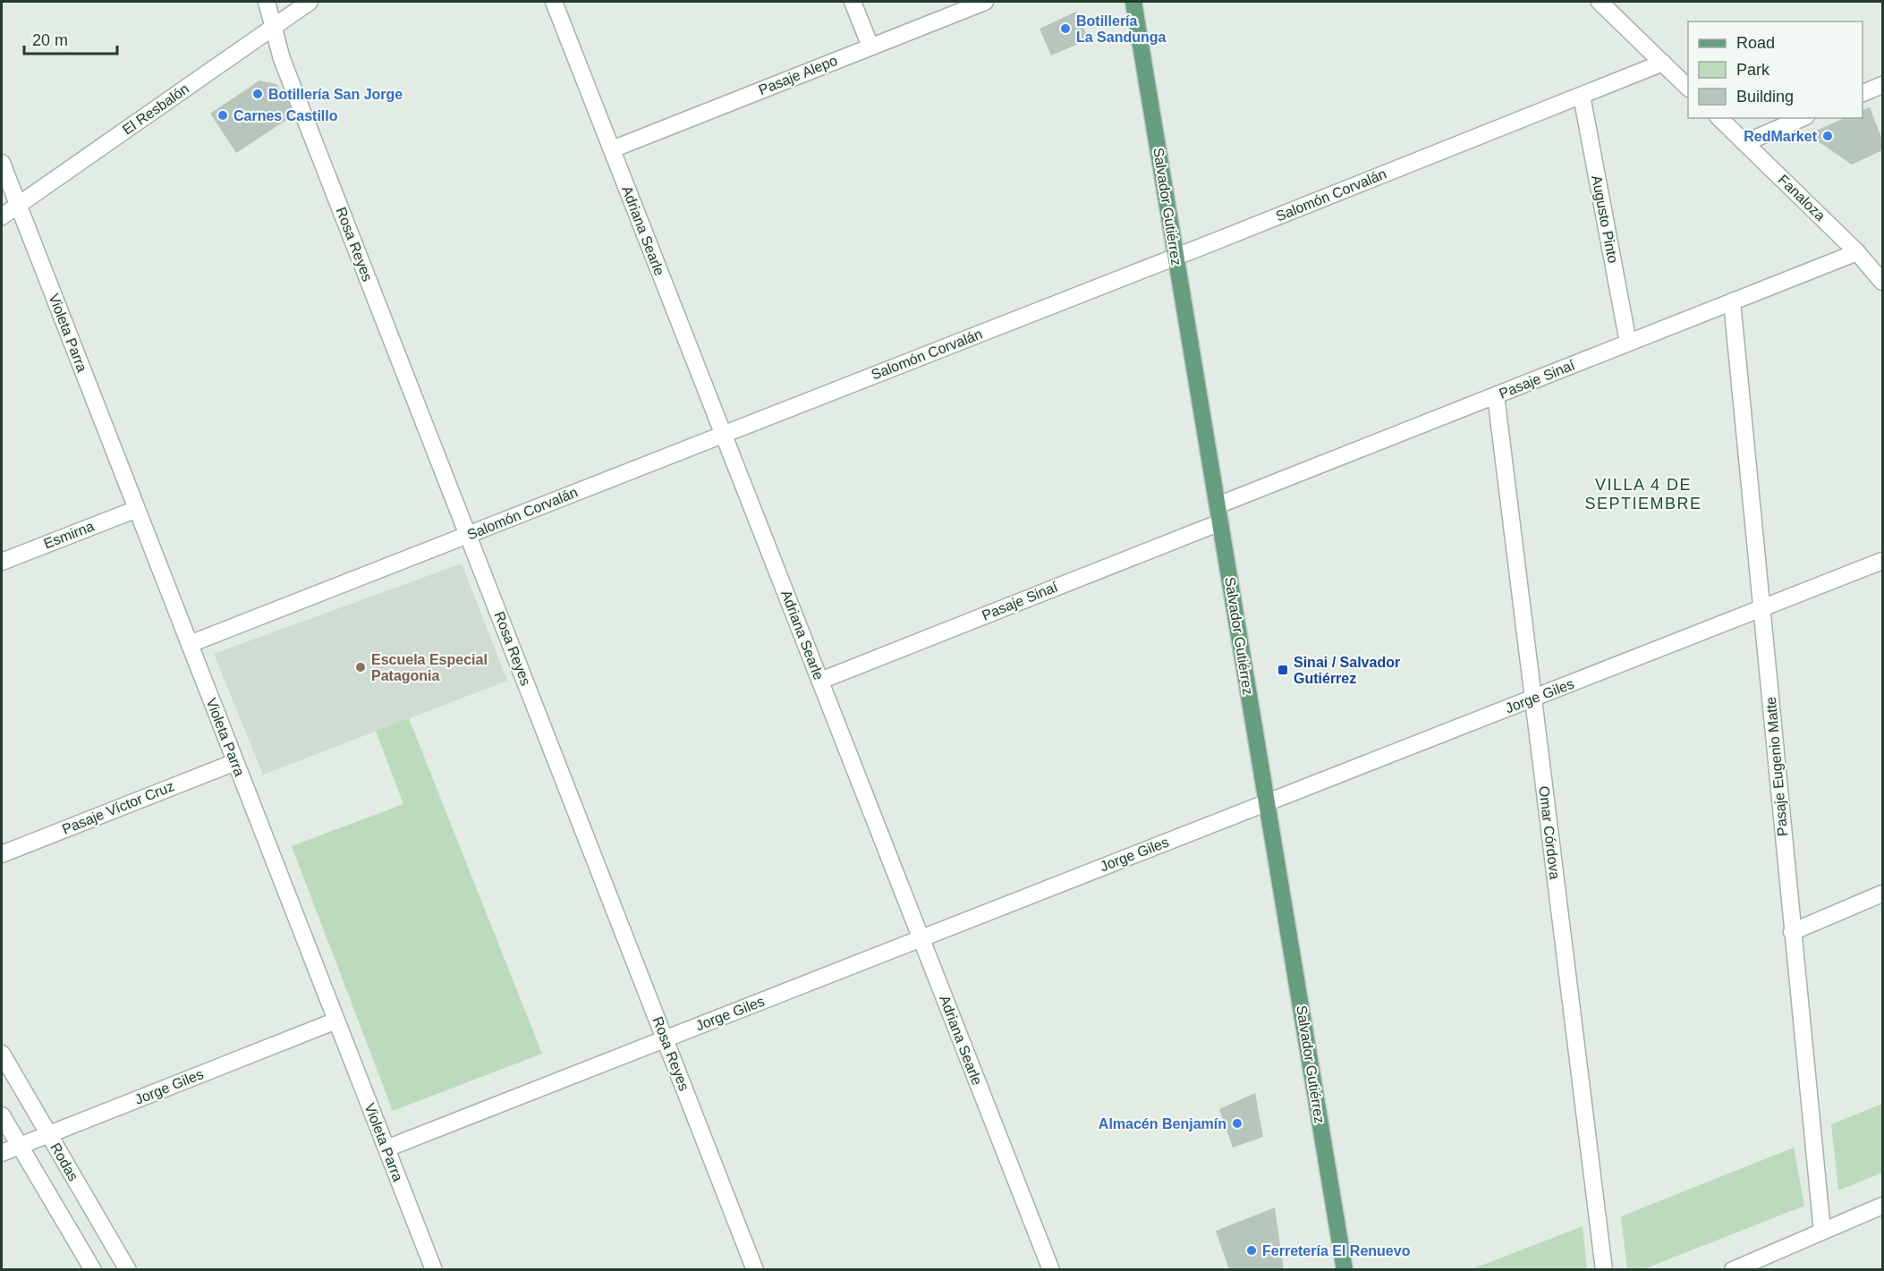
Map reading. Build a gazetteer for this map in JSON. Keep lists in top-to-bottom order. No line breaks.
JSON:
{"streets":{"main road":["Salvador Gutiérrez"],"street":["Pasaje Alepo","El Resbalón","Salomón Corvalán","Fanaloza","Augusto Pinto","Adriana Searle","Rosa Reyes","Violeta Parra","Pasaje Sinaí","Esmirna","Jorge Giles","Pasaje Eugenio Matte","Pasaje Víctor Cruz","Omar Córdova","Rodas"]},"crossings":[["Pasaje Alepo","Adriana Searle"],["El Resbalón","Rosa Reyes"],["El Resbalón","Violeta Parra"],["Salomón Corvalán","Salvador Gutiérrez"],["Salomón Corvalán","Augusto Pinto"],["Salomón Corvalán","Adriana Searle"],["Salomón Corvalán","Rosa Reyes"],["Salomón Corvalán","Violeta Parra"],["Fanaloza","Pasaje Sinaí"],["Salvador Gutiérrez","Pasaje Sinaí"],["Salvador Gutiérrez","Jorge Giles"],["Augusto Pinto","Pasaje Sinaí"],["Adriana Searle","Pasaje Sinaí"],["Adriana Searle","Jorge Giles"],["Rosa Reyes","Jorge Giles"],["Violeta Parra","Esmirna"],["Violeta Parra","Jorge Giles"],["Violeta Parra","Pasaje Víctor Cruz"],["Pasaje Sinaí","Pasaje Eugenio Matte"],["Pasaje Sinaí","Omar Córdova"],["Jorge Giles","Pasaje Eugenio Matte"],["Jorge Giles","Omar Córdova"],["Jorge Giles","Rodas"]],"districts":["VILLA 4 DE SEPTIEMBRE"],"places":{"other":["Botillería La Sandunga","Botillería San Jorge","Carnes Castillo","RedMarket","Escuela Especial Patagonia","Almacén Benjamín","Ferretería El Renuevo"],"transit":["Sinai / Salvador Gutiérrez"]},"legend":["Road","Park","Building"],"scale_bar":"20 m"}
